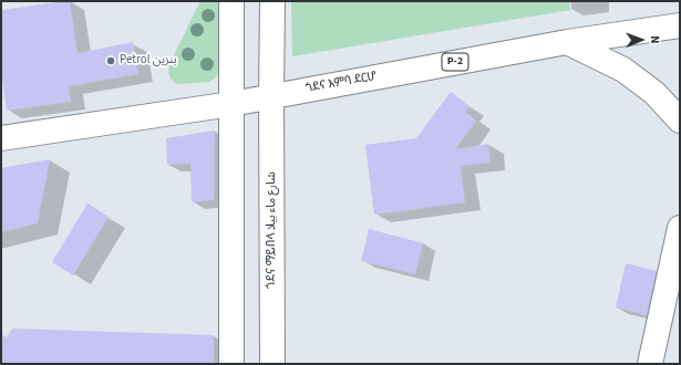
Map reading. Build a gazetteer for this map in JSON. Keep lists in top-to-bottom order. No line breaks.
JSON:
{"streets":{"main road":["P-2","ጎደና እምባ ደርሆ","ጎደና ማይበላ شارع ماء بيلا"]},"crossings":[["ጎደና እምባ ደርሆ","ጎደና ማይበላ شارع ماء بيلا"]],"places":["Petrol بنزين"],"north":"right"}
